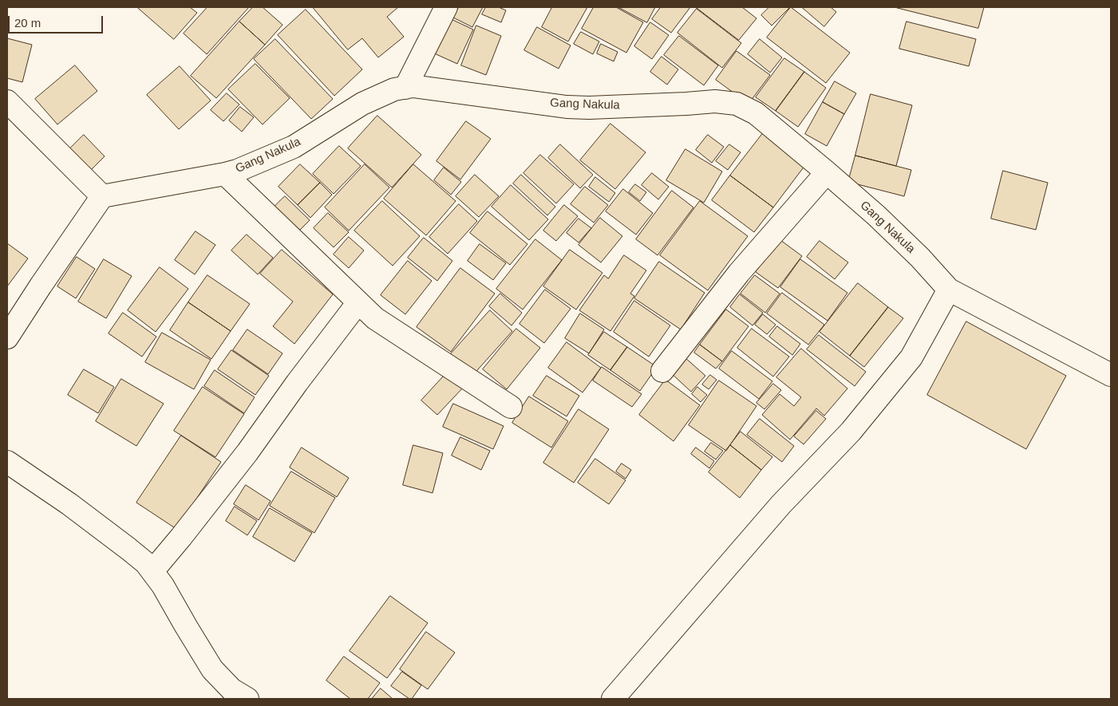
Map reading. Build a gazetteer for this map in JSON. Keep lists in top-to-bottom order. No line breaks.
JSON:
{"streets":{"street":["Gang Nakula"]},"scale_bar":"20 m"}
